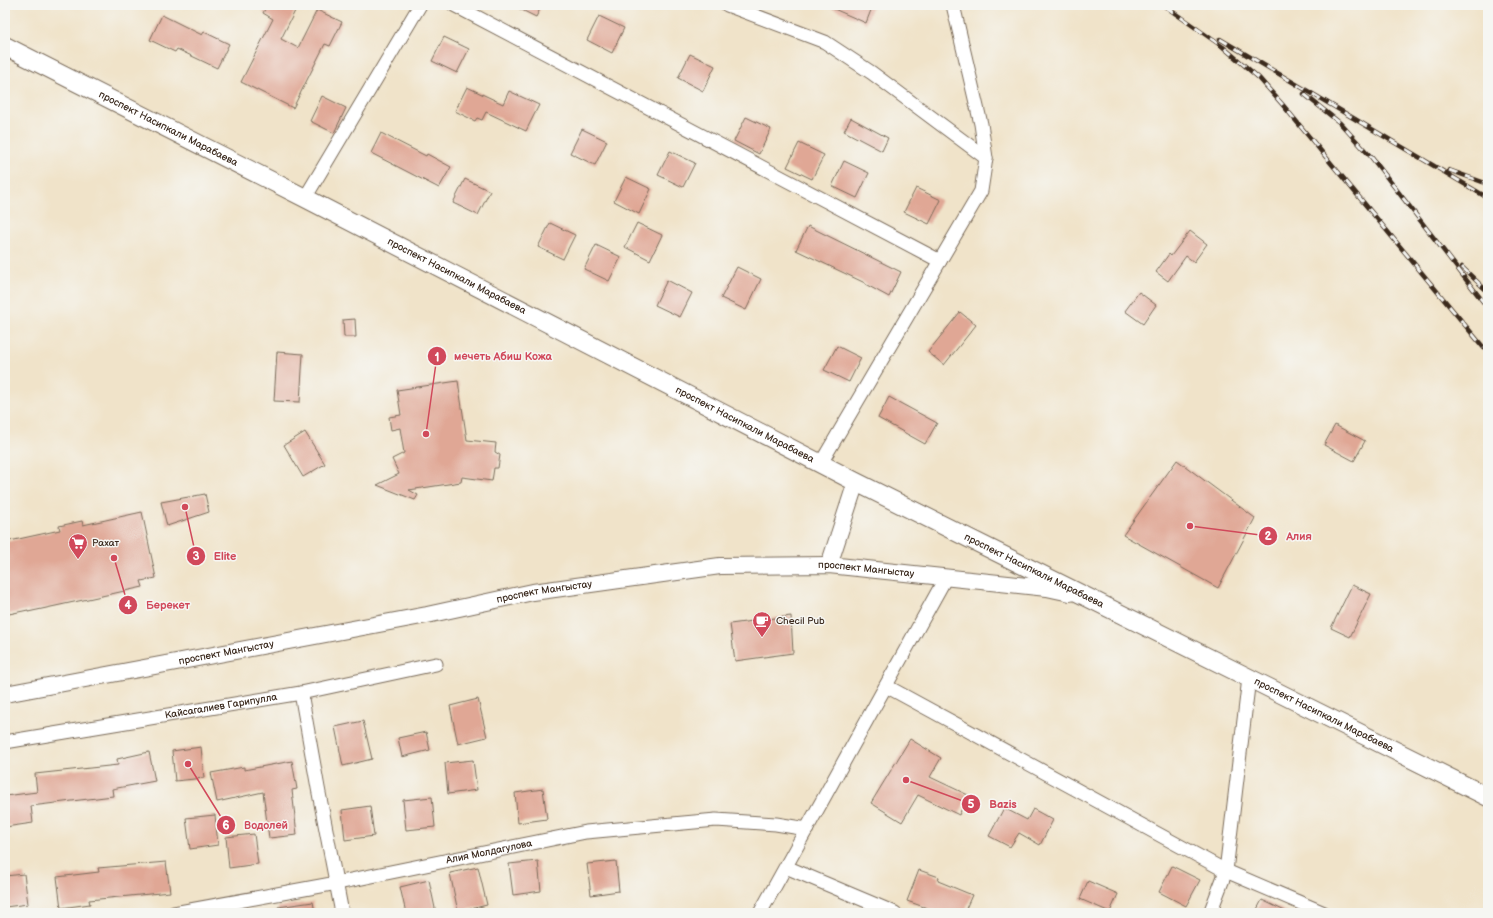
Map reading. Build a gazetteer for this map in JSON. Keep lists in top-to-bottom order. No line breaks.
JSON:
{"streets":{"main road":["проспект Насипкали Марабаева"],"street":["проспект Мангыстау","Кайсагалиев Гарипулла","Алия Молдагулова"]},"crossings":[["проспект Насипкали Марабаева","проспект Мангыстау"]],"places":{"other":["мечеть Абиш Кожа","Elite","Алия","Берекет","Водолей","Bazis"],"supermarket":["Рахат"],"cafe":["Checil Pub"]}}
